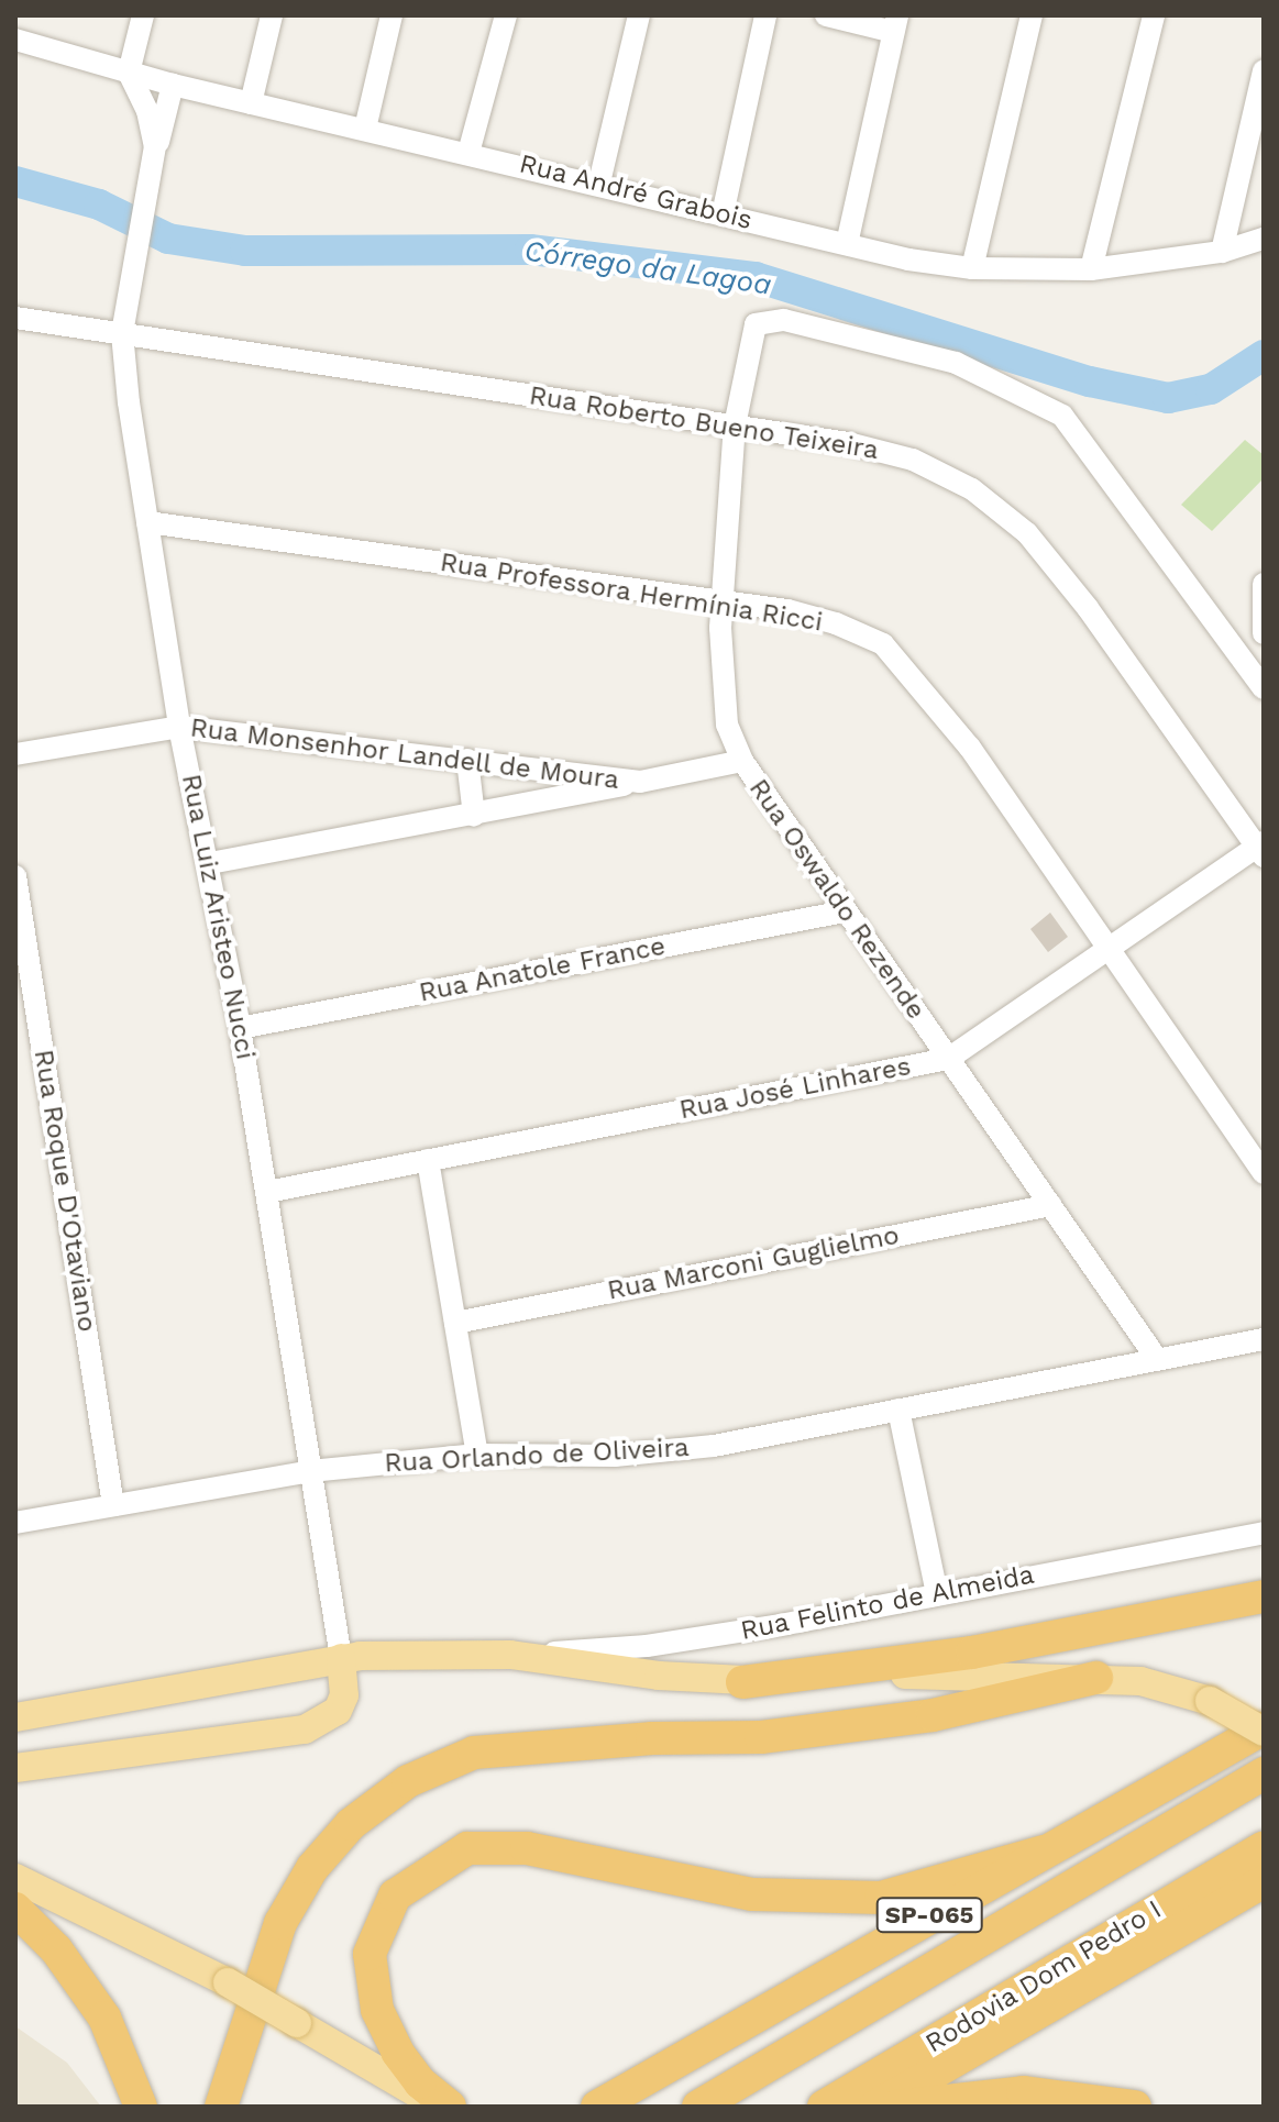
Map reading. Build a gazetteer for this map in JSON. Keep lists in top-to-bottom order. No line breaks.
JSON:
{"streets":{"highway":["SP-065","Rodovia Dom Pedro I"],"street":["Rua André Grabois","Rua Roberto Bueno Teixeira","Rua Professora Hermínia Ricci","Rua Monsenhor Landell de Moura","Rua Oswaldo Rezende","Rua Luiz Aristeo Nucci","Rua Anatole France","Rua José Linhares","Rua Roque D'Otaviano","Rua Marconi Guglielmo","Rua Orlando de Oliveira","Rua Felinto de Almeida"]},"crossings":[["Rua André Grabois","Rua Luiz Aristeo Nucci"],["Rua Roberto Bueno Teixeira","Rua Oswaldo Rezende"],["Rua Roberto Bueno Teixeira","Rua Luiz Aristeo Nucci"],["Rua Roberto Bueno Teixeira","Rua José Linhares"],["Rua Professora Hermínia Ricci","Rua Oswaldo Rezende"],["Rua Professora Hermínia Ricci","Rua Luiz Aristeo Nucci"],["Rua Professora Hermínia Ricci","Rua José Linhares"],["Rua Monsenhor Landell de Moura","Rua Oswaldo Rezende"],["Rua Monsenhor Landell de Moura","Rua Luiz Aristeo Nucci"],["Rua Oswaldo Rezende","Rua Anatole France"],["Rua Oswaldo Rezende","Rua José Linhares"],["Rua Oswaldo Rezende","Rua Marconi Guglielmo"],["Rua Oswaldo Rezende","Rua Orlando de Oliveira"],["Rua Luiz Aristeo Nucci","Rua Anatole France"],["Rua Luiz Aristeo Nucci","Rua José Linhares"],["Rua Luiz Aristeo Nucci","Rua Orlando de Oliveira"],["Rua Roque D'Otaviano","Rua Orlando de Oliveira"]],"water":["Córrego da Lagoa"]}
